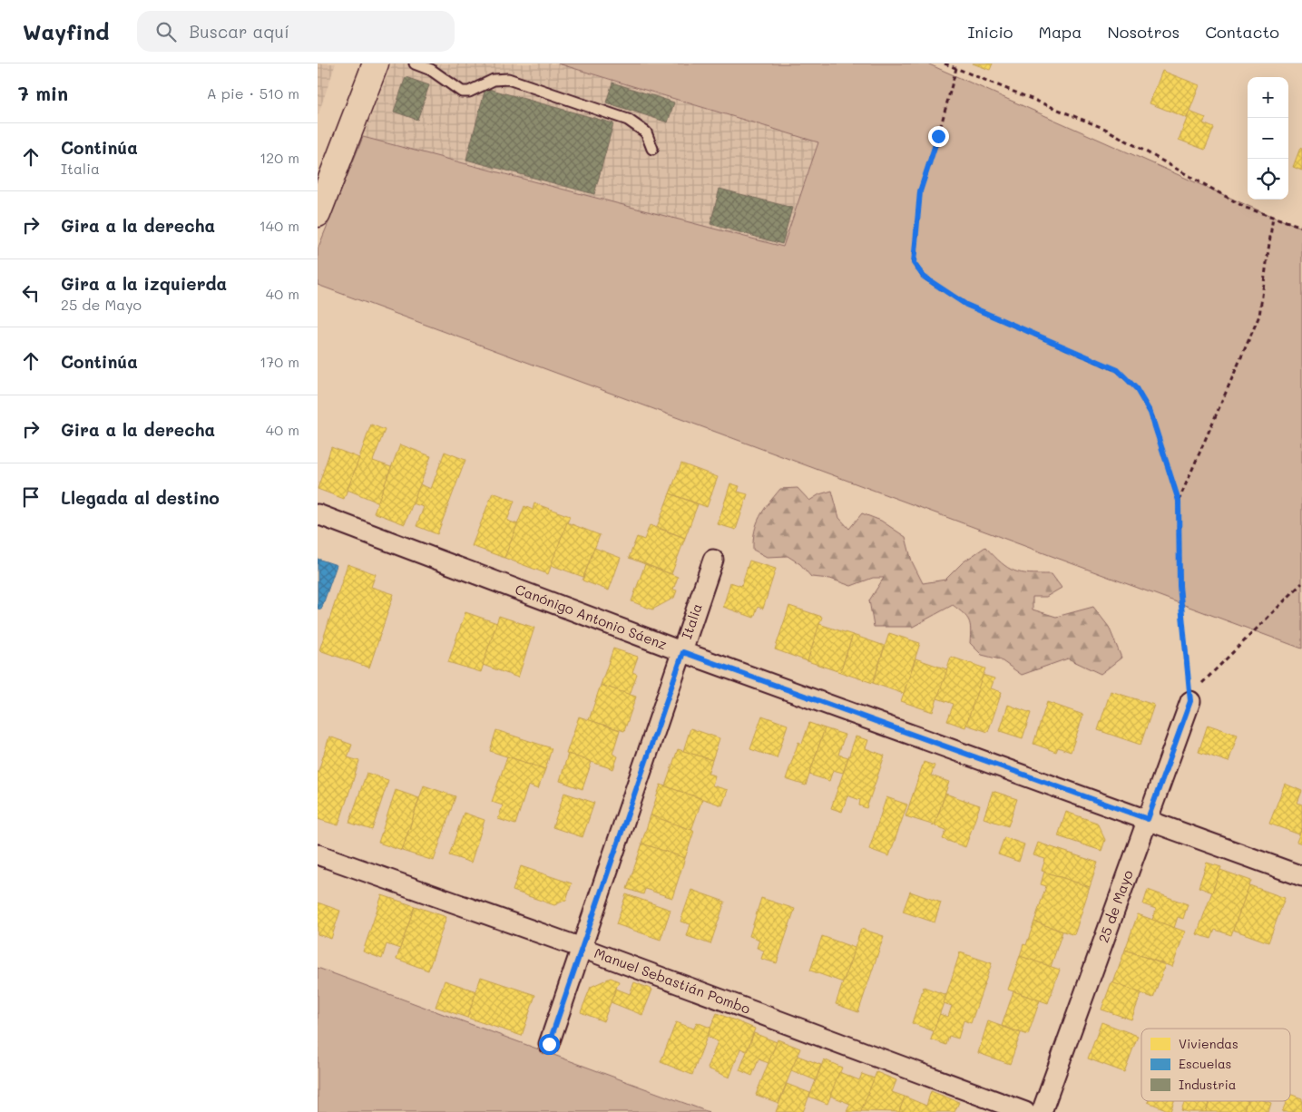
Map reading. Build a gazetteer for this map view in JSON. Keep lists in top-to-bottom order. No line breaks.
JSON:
{"streets":{"street":["Canónigo Antonio Sáenz","Italia","25 de Mayo","Manuel Sebastián Pombo"]},"crossings":[["Canónigo Antonio Sáenz","Italia"],["Canónigo Antonio Sáenz","25 de Mayo"],["Italia","Manuel Sebastián Pombo"]],"legend":["Viviendas","Escuelas","Industria"],"page":{"header":"Wayfind","search":"Buscar aquí","nav":["Inicio","Mapa","Nosotros","Contacto"],"heading":["7 min","A pie · 510 m"],"map_buttons":["+","−"],"list":[["Continúa","Italia","120 m"],["Gira a la derecha","140 m"],["Gira a la izquierda","25 de Mayo","40 m"],["Continúa","170 m"],["Gira a la derecha","40 m"],"Llegada al destino"]}}
